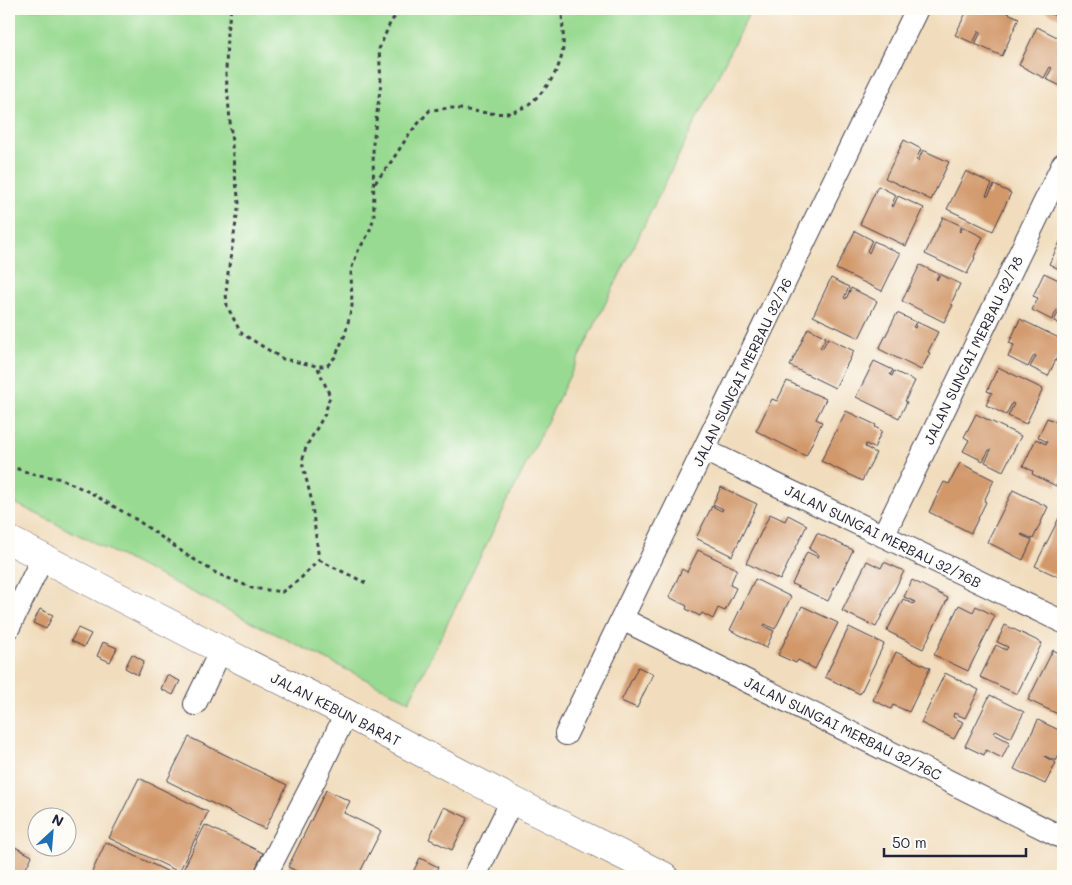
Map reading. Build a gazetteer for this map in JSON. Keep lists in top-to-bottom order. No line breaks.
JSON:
{"streets":{"main road":["JALAN KEBUN BARAT"],"street":["JALAN SUNGAI MERBAU 32/78","JALAN SUNGAI MERBAU 32/76","JALAN SUNGAI MERBAU 32/76B","JALAN SUNGAI MERBAU 32/76C"]},"crossings":[["JALAN SUNGAI MERBAU 32/78","JALAN SUNGAI MERBAU 32/76B"],["JALAN SUNGAI MERBAU 32/76","JALAN SUNGAI MERBAU 32/76B"],["JALAN SUNGAI MERBAU 32/76","JALAN SUNGAI MERBAU 32/76C"]],"scale_bar":"50 m","north":"top right"}
